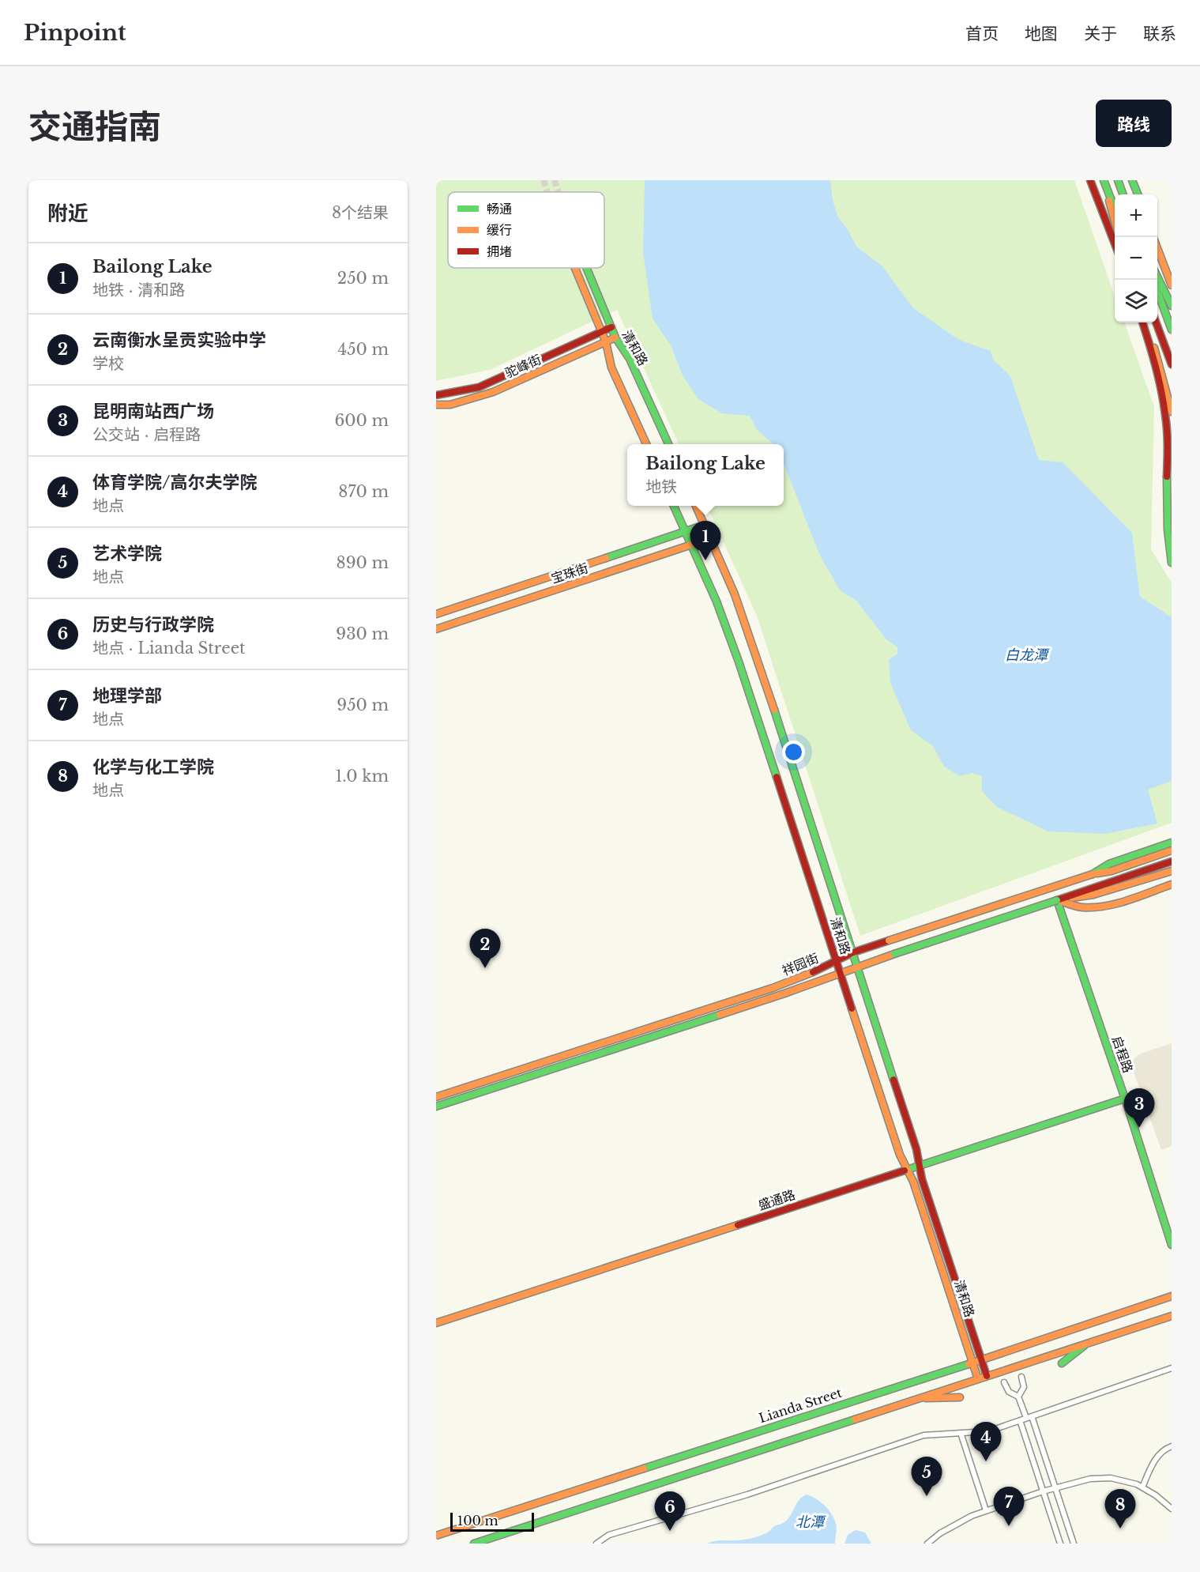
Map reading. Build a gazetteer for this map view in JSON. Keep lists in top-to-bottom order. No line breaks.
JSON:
{"streets":{"main road":["清和路","驼峰街","宝珠街","祥园街","启程路","盛通路","Lianda Street"]},"crossings":[["清和路","驼峰街"],["清和路","宝珠街"],["清和路","祥园街"],["清和路","盛通路"],["清和路","Lianda Street"],["祥园街","启程路"],["启程路","盛通路"]],"water":["白龙潭","北潭"],"legend":["畅通","缓行","拥堵"],"scale_bar":"100 m","page":{"header":"Pinpoint","nav":["首页","地图","关于","联系"],"title":"交通指南","buttons":"路线","heading":["附近","8个结果"],"map_buttons":["+","−"],"list":[{"mark":"1","name":"Bailong Lake","note":"地铁 · 清和路","value":"250 m"},{"mark":"2","name":"云南衡水呈贡实验中学","note":"学校","value":"450 m"},{"mark":"3","name":"昆明南站西广场","note":"公交站 · 启程路","value":"600 m"},{"mark":"4","name":"体育学院/高尔夫学院","note":"地点","value":"870 m"},{"mark":"5","name":"艺术学院","note":"地点","value":"890 m"},{"mark":"6","name":"历史与行政学院","note":"地点 · Lianda Street","value":"930 m"},{"mark":"7","name":"地理学部","note":"地点","value":"950 m"},{"mark":"8","name":"化学与化工学院","note":"地点","value":"1.0 km"}],"popup":["Bailong Lake","地铁"],"pins":["1","2","3","4","5","7","8","6"],"scale":"100 m"}}
